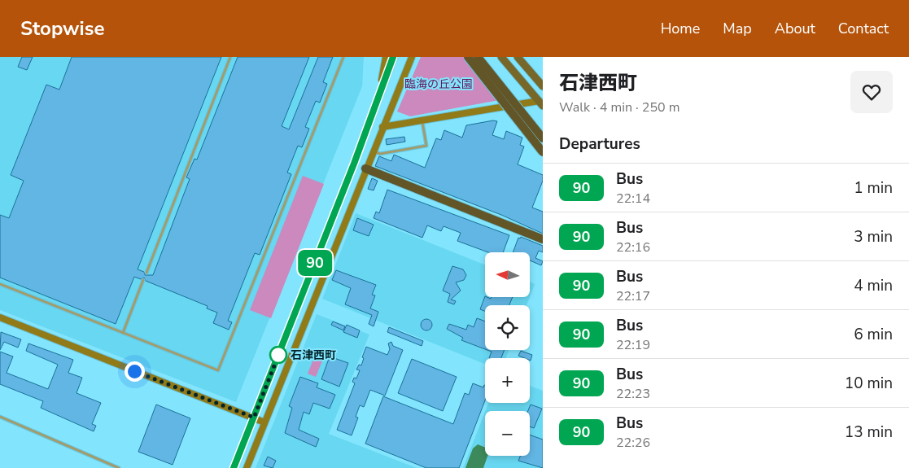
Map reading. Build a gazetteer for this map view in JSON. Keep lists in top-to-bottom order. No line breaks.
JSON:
{"parks":["臨海の丘公園"],"places":["石津西町"],"lines":["bus line 90"],"north":"left","page":{"header":"Stopwise","nav":["Home","Map","About","Contact"],"on_map":"90","heading":[["石津西町","Walk · 4 min · 250 m"],"Departures"],"list":[{"mark":"90","name":"Bus","note":"22:14","value":"1 min"},{"mark":"90","name":"Bus","note":"22:16","value":"3 min"},{"mark":"90","name":"Bus","note":"22:17","value":"4 min"},{"mark":"90","name":"Bus","note":"22:19","value":"6 min"},{"mark":"90","name":"Bus","note":"22:23","value":"10 min"},{"mark":"90","name":"Bus","note":"22:26","value":"13 min"}],"map_buttons":["+","−"]}}
